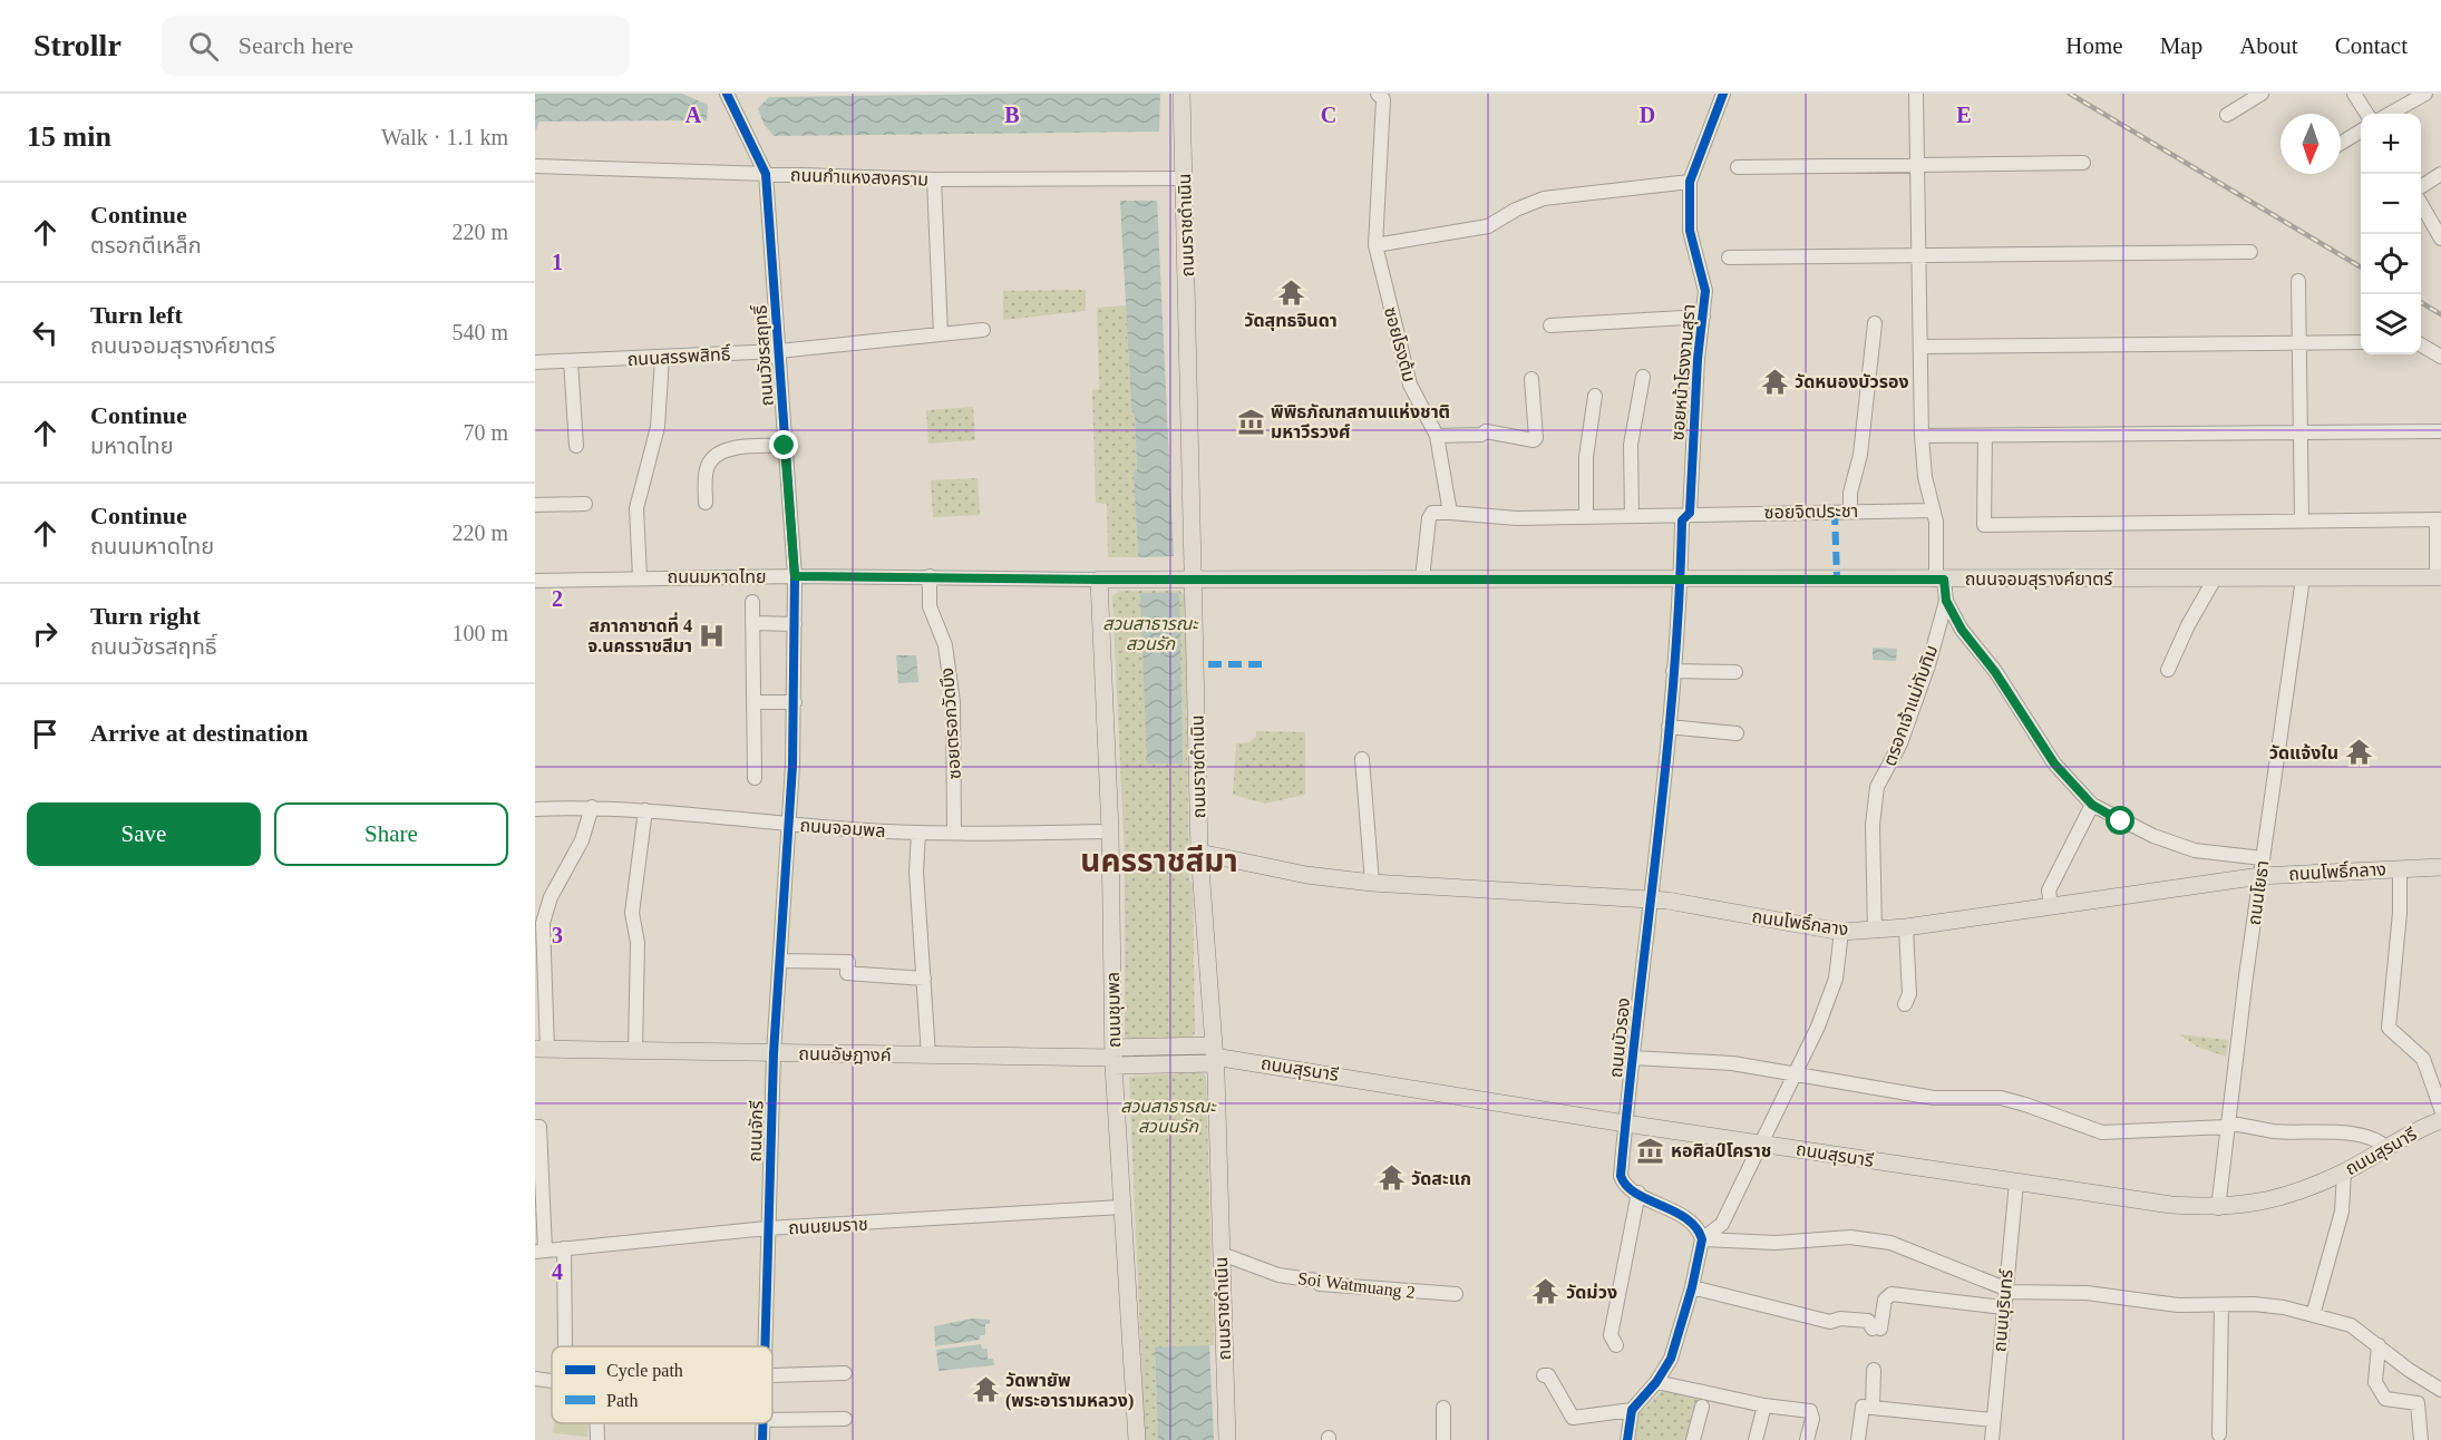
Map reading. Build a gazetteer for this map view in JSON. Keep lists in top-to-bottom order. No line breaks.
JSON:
{"streets":{"main road":["ถนนราชดำเนิน","ถนนจอมสุรางค์ยาตร์","ถนนโพธิ์กลาง","ถนนชุมพล","ถนนอัษฎางค์","ถนนสุรนารี"],"street":["ถนนกำแหงสงคราม","ซอยโรงต้ม","ถนนวัชรสฤทธิ์","ถนนสรรพสิทธิ์","ซอยหน้าโรงงานสุรา","ซอยจิตประชา","ถนนมหาดไทย","ตรอกเจ้าแม่ทับทิม","ซอยตรอกวัดบึง","ถนนจอมพล","ถนนโยธา","ถนนบัวรอง","ถนนจักรี","ถนนยมราช","Soi Watmuang 2","ถนนบุรินทร์"]},"crossings":[["ถนนกำแหงสงคราม","ถนนราชดำเนิน"],["ถนนกำแหงสงคราม","ถนนวัชรสฤทธิ์"],["ถนนราชดำเนิน","ถนนจอมสุรางค์ยาตร์"],["ถนนราชดำเนิน","ถนนโพธิ์กลาง"],["ถนนราชดำเนิน","ถนนสุรนารี"],["ถนนราชดำเนิน","Soi Watmuang 2"],["ถนนวัชรสฤทธิ์","ถนนสรรพสิทธิ์"],["ถนนวัชรสฤทธิ์","ถนนมหาดไทย"],["ถนนวัชรสฤทธิ์","ถนนจอมพล"],["ถนนวัชรสฤทธิ์","ถนนจักรี"],["ซอยหน้าโรงงานสุรา","ซอยจิตประชา"],["ซอยหน้าโรงงานสุรา","ถนนจอมสุรางค์ยาตร์"],["ซอยหน้าโรงงานสุรา","ถนนบัวรอง"],["ถนนมหาดไทย","ถนนจอมสุรางค์ยาตร์"],["ถนนมหาดไทย","ซอยตรอกวัดบึง"],["ถนนมหาดไทย","ถนนชุมพล"],["ถนนจอมสุรางค์ยาตร์","ถนนโยธา"],["ถนนจอมสุรางค์ยาตร์","ถนนชุมพล"],["ถนนจอมสุรางค์ยาตร์","ถนนบัวรอง"],["ตรอกเจ้าแม่ทับทิม","ถนนโพธิ์กลาง"],["ซอยตรอกวัดบึง","ถนนจอมพล"],["ถนนจอมพล","ถนนชุมพล"],["ถนนจอมพล","ถนนจักรี"],["ถนนโพธิ์กลาง","ถนนโยธา"],["ถนนโพธิ์กลาง","ถนนบัวรอง"],["ถนนโยธา","ถนนสุรนารี"],["ถนนชุมพล","ถนนอัษฎางค์"],["ถนนชุมพล","ถนนสุรนารี"],["ถนนชุมพล","ถนนยมราช"],["ถนนบัวรอง","ถนนสุรนารี"],["ถนนอัษฎางค์","ถนนสุรนารี"],["ถนนอัษฎางค์","ถนนจักรี"],["ถนนสุรนารี","ถนนบุรินทร์"],["ถนนจักรี","ถนนยมราช"]],"districts":["นครราชสีมา"],"parks":["สวนสาธารณะ สวนรัก","สวนสาธารณะ สวนนรัก"],"places":{"temple":["วัดสุทธจินดา","วัดหนองบัวรอง","วัดแจ้งใน","วัดสะแก","วัดม่วง","วัดพายัพ (พระอารามหลวง)"],"museum":["พิพิธภัณฑสถานแห่งชาติ มหาวีรวงศ์","หอศิลป์โคราช"],"hospital":["สภากาชาดที่ 4 จ.นครราชสีมา"]},"legend":["Cycle path","Path"],"north":"bottom","page":{"header":"Strollr","search":"Search here","nav":["Home","Map","About","Contact"],"heading":["15 min","Walk · 1.1 km"],"map_buttons":["+","−"],"list":[["Continue","ตรอกตีเหล็ก","220 m"],["Turn left","ถนนจอมสุรางค์ยาตร์","540 m"],["Continue","มหาดไทย","70 m"],["Continue","ถนนมหาดไทย","220 m"],["Turn right","ถนนวัชรสฤทธิ์","100 m"],"Arrive at destination"],"buttons":["Save","Share"]},"grid":{"columns":["A","B","C","D","E"],"rows":["1","2","3","4"]}}
